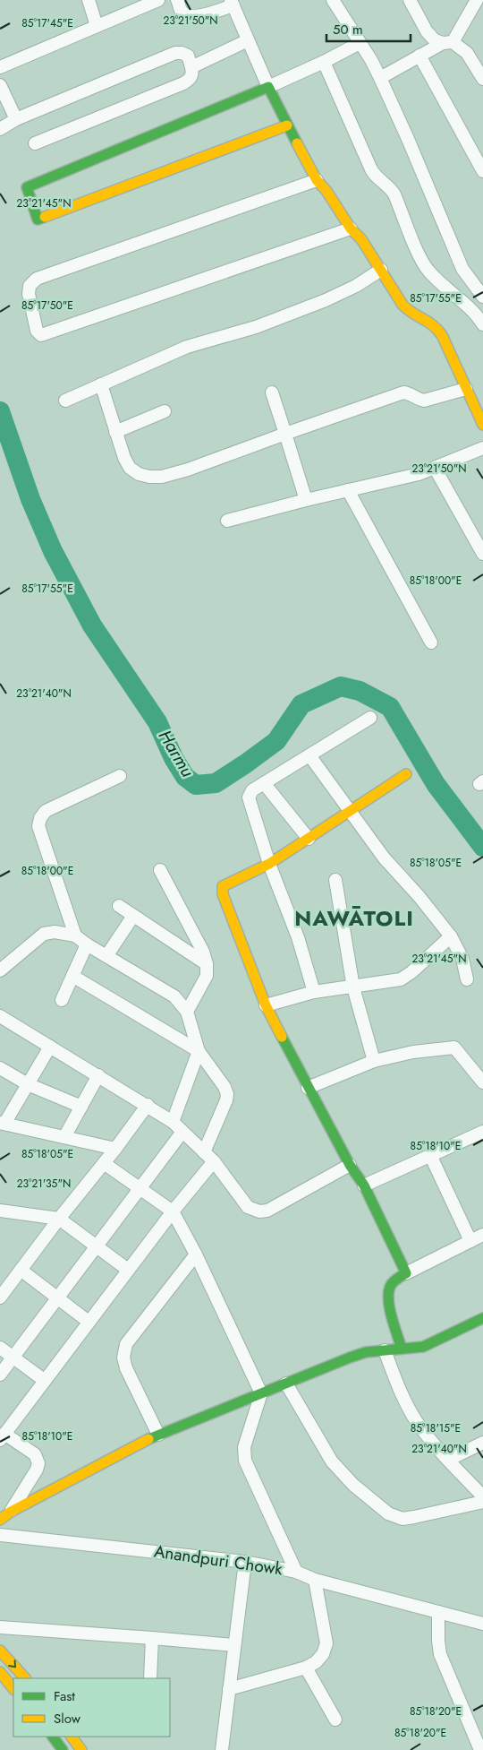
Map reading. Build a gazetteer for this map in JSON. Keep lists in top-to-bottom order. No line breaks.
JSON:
{"streets":{"street":["Anandpuri Chowk"]},"districts":["NAWĀTOLI"],"water":["Harmu"],"legend":["Fast","Slow"],"scale_bar":"50 m","coordinates":["23°21'50\"N","85°17'45\"E","23°21'45\"N","85°17'55\"E","85°17'50\"E","85°18'00\"E","23°21'40\"N","85°18'05\"E","85°18'10\"E","23°21'35\"N","85°18'15\"E","85°18'20\"E"]}
